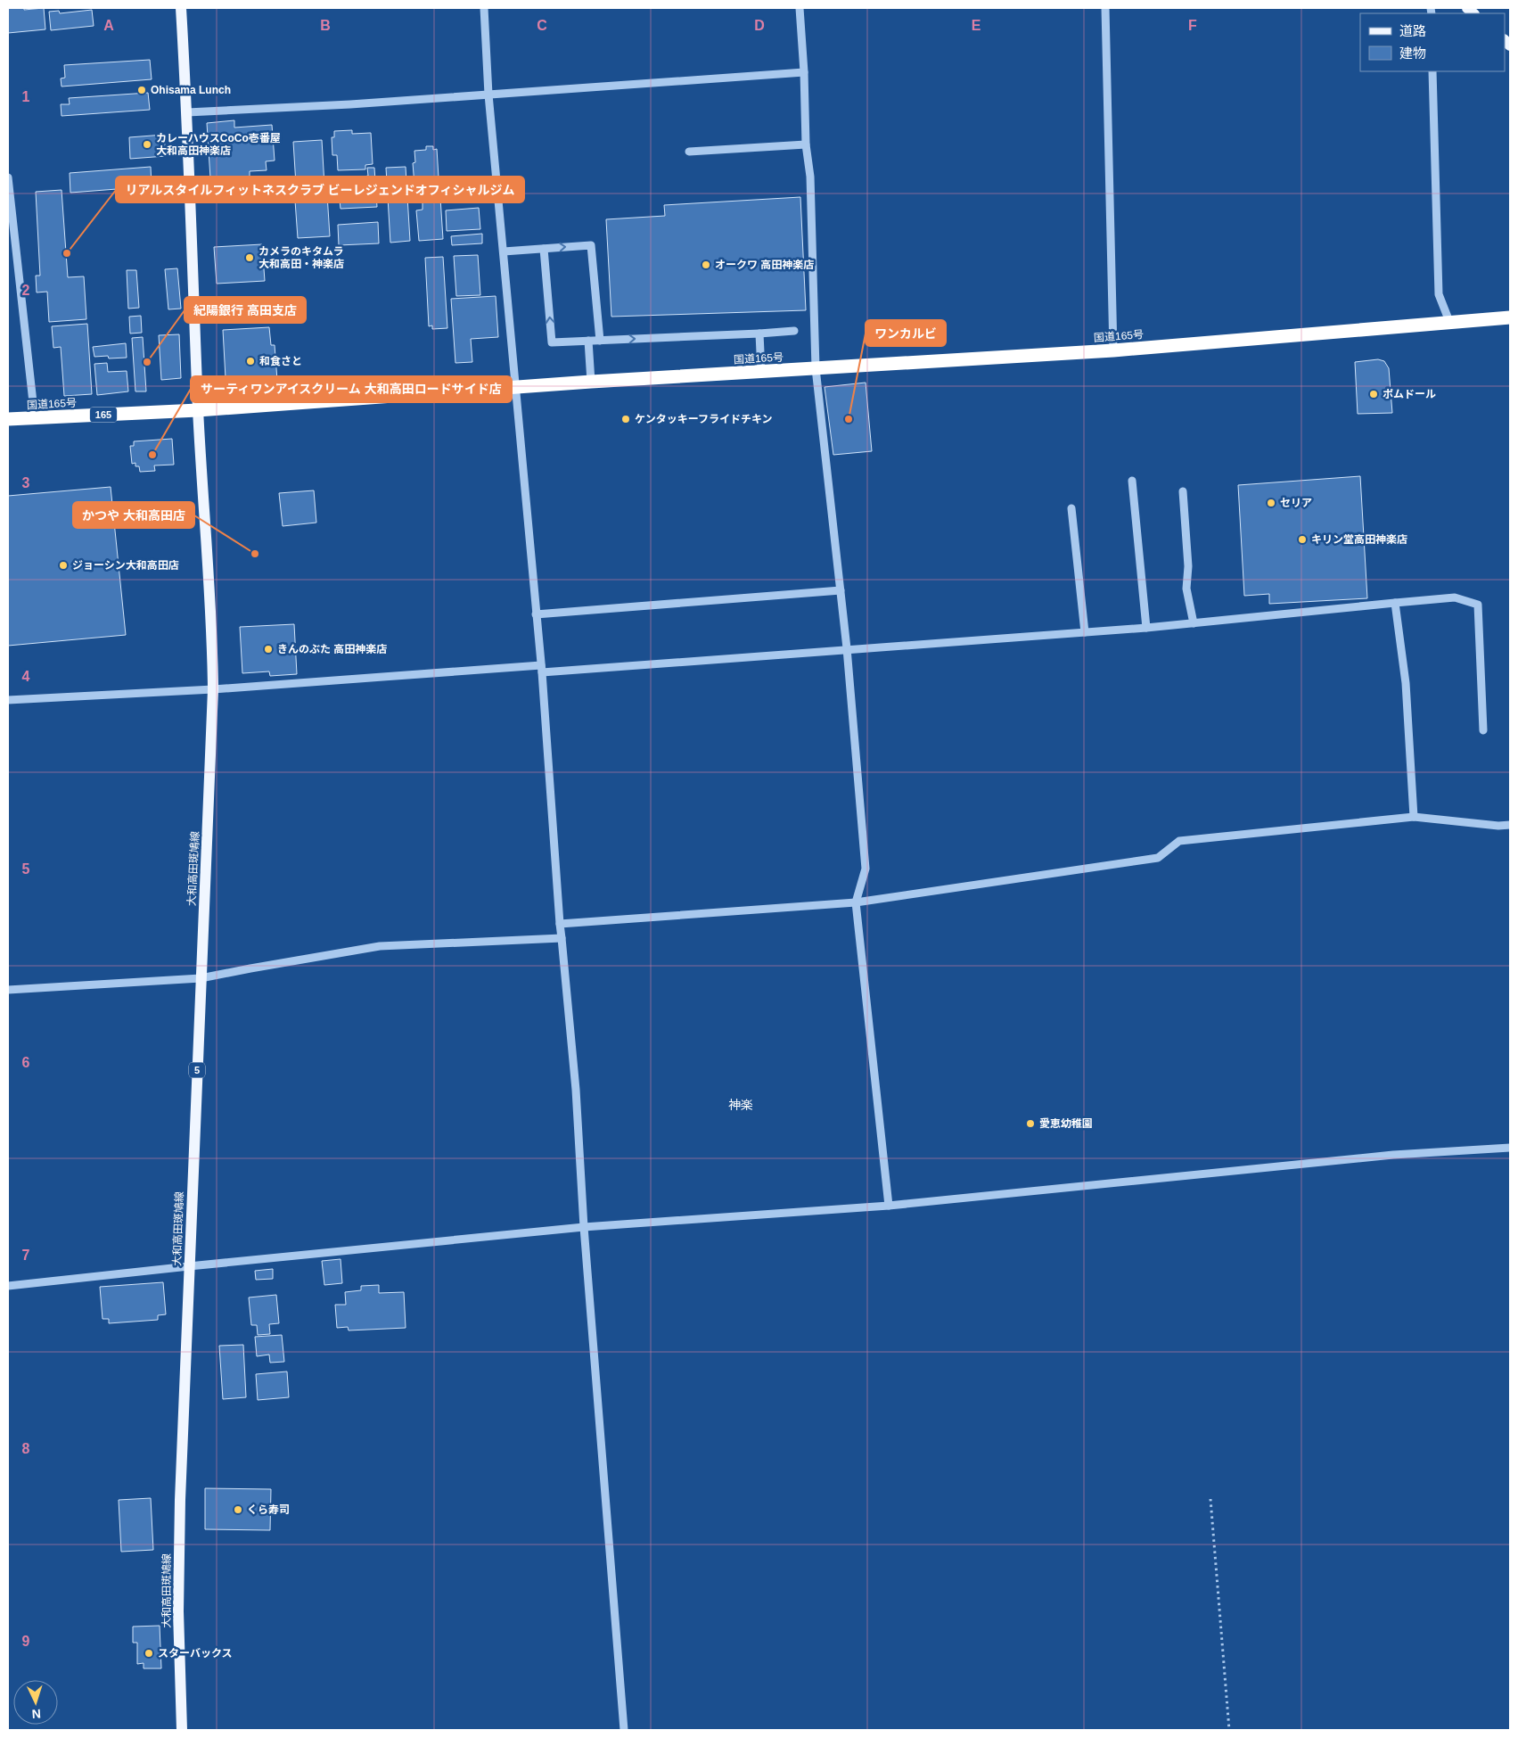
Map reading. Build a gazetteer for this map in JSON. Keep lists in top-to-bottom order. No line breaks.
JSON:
{"streets":{"highway":["国道165号","165"],"main road":["大和高田斑鳩線","5"]},"crossings":[["国道165号","大和高田斑鳩線"]],"districts":["神楽"],"places":["Ohisama Lunch","カレーハウスCoCo壱番屋 大和高田神楽店","リアルスタイルフィットネスクラブ ビーレジェンドオフィシャルジム","カメラのキタムラ 大和高田・神楽店","オークワ 高田神楽店","和食さと","紀陽銀行 高田支店","ポムドール","ケンタッキーフライドチキン","ワンカルビ","サーティワンアイスクリーム 大和高田ロードサイド店","セリア","キリン堂高田神楽店","かつや 大和高田店","ジョーシン大和高田店","きんのぶた 高田神楽店","愛恵幼稚園","くら寿司","スターバックス"],"legend":["道路","建物"],"north":"bottom","grid":{"columns":["A","B","C","D","E","F"],"rows":["1","2","3","4","5","6","7","8","9"]}}
